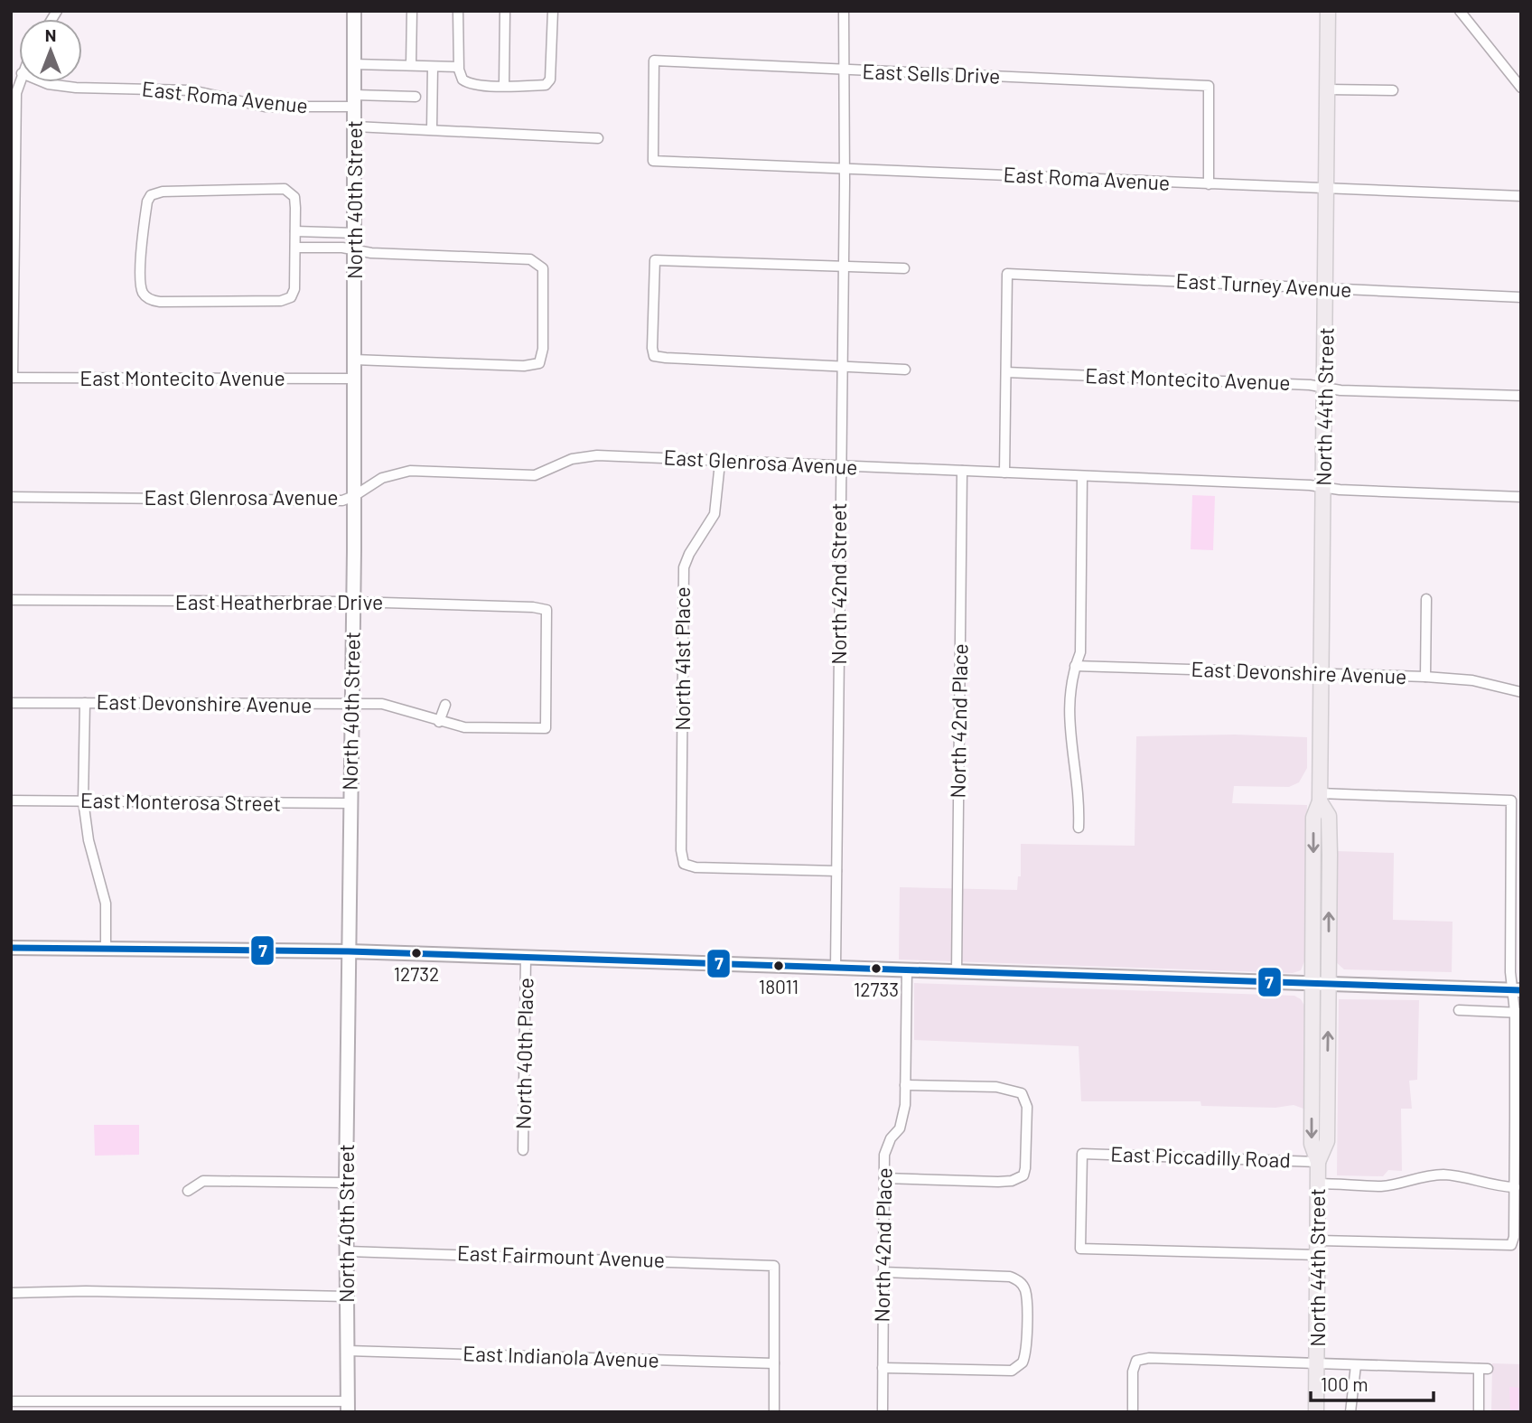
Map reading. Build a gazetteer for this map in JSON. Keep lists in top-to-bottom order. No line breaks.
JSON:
{"streets":{"main road":["North 40th Street","North 44th Street"],"street":["East Sells Drive","East Roma Avenue","East Turney Avenue","East Montecito Avenue","East Glenrosa Avenue","North 42nd Street","East Heatherbrae Drive","North 41st Place","East Devonshire Avenue","North 42nd Place","East Monterosa Street","North 40th Place","East Piccadilly Road","East Fairmount Avenue","East Indianola Avenue"]},"crossings":[["East Sells Drive","East Roma Avenue"],["East Sells Drive","North 42nd Street"],["East Roma Avenue","North 40th Street"],["East Roma Avenue","North 44th Street"],["East Roma Avenue","North 42nd Street"],["North 40th Street","East Montecito Avenue"],["North 40th Street","East Glenrosa Avenue"],["North 40th Street","East Heatherbrae Drive"],["North 40th Street","East Devonshire Avenue"],["North 40th Street","East Monterosa Street"],["North 40th Street","East Fairmount Avenue"],["North 40th Street","East Indianola Avenue"],["East Turney Avenue","East Montecito Avenue"],["East Turney Avenue","North 44th Street"],["East Montecito Avenue","North 44th Street"],["North 44th Street","East Glenrosa Avenue"],["North 44th Street","East Devonshire Avenue"],["North 44th Street","East Piccadilly Road"],["East Glenrosa Avenue","North 42nd Street"],["East Glenrosa Avenue","North 41st Place"],["East Glenrosa Avenue","North 42nd Place"],["North 42nd Street","North 41st Place"],["East Heatherbrae Drive","East Devonshire Avenue"],["East Fairmount Avenue","East Indianola Avenue"]],"places":["12732","18011","12733"],"lines":["transit line 7"],"scale_bar":"100 m","north":"top"}
